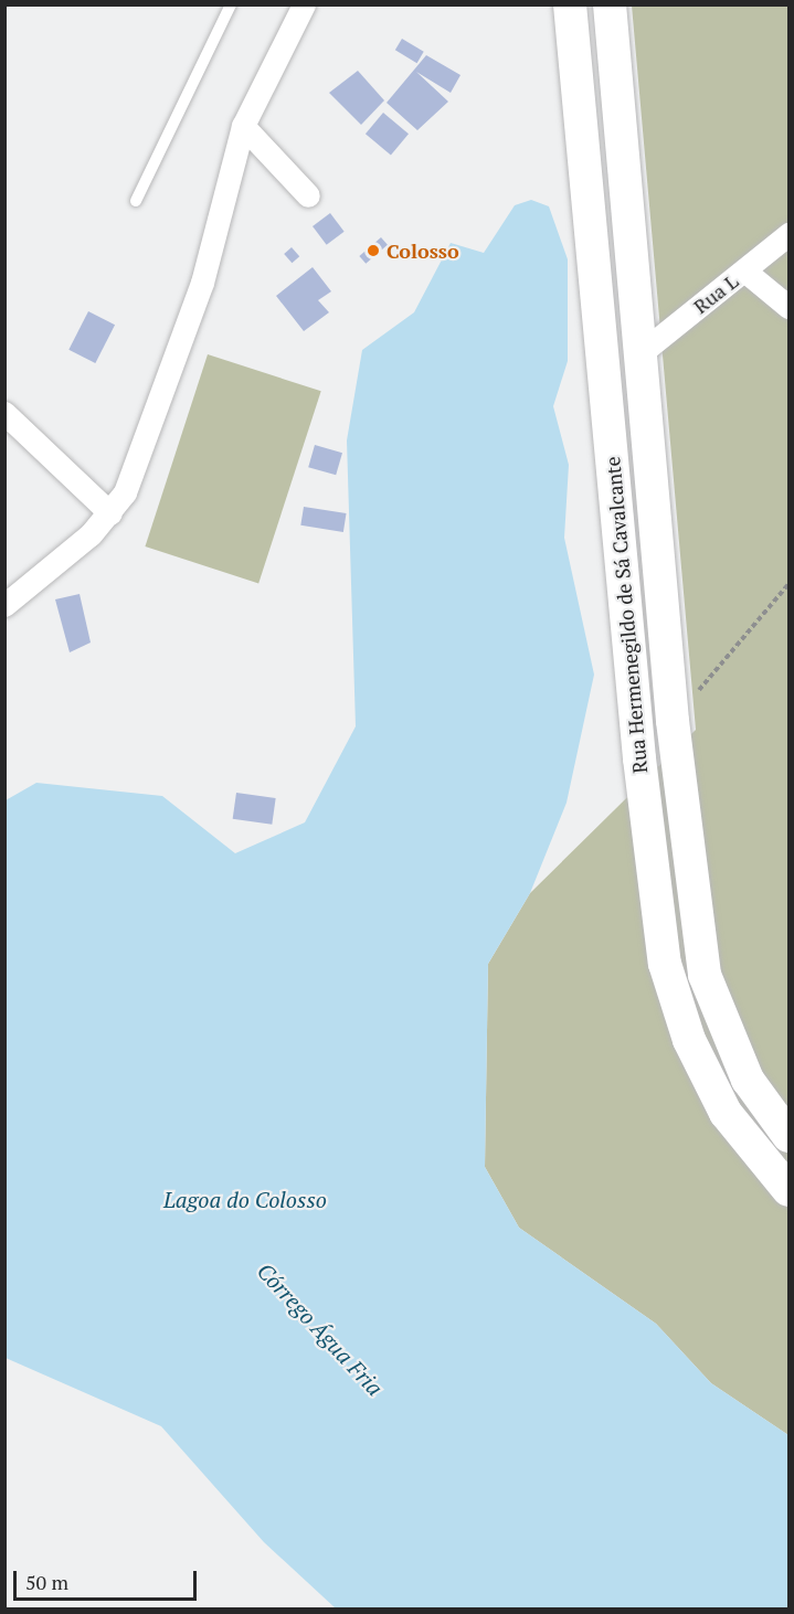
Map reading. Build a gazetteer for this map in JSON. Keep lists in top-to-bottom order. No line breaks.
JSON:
{"streets":{"street":["Rua L","Rua Hermenegildo de Sá Cavalcante"]},"crossings":[["Rua L","Rua Hermenegildo de Sá Cavalcante"]],"water":["Lagoa do Colosso","Córrego Água Fria"],"places":["Colosso"],"scale_bar":"50 m"}
